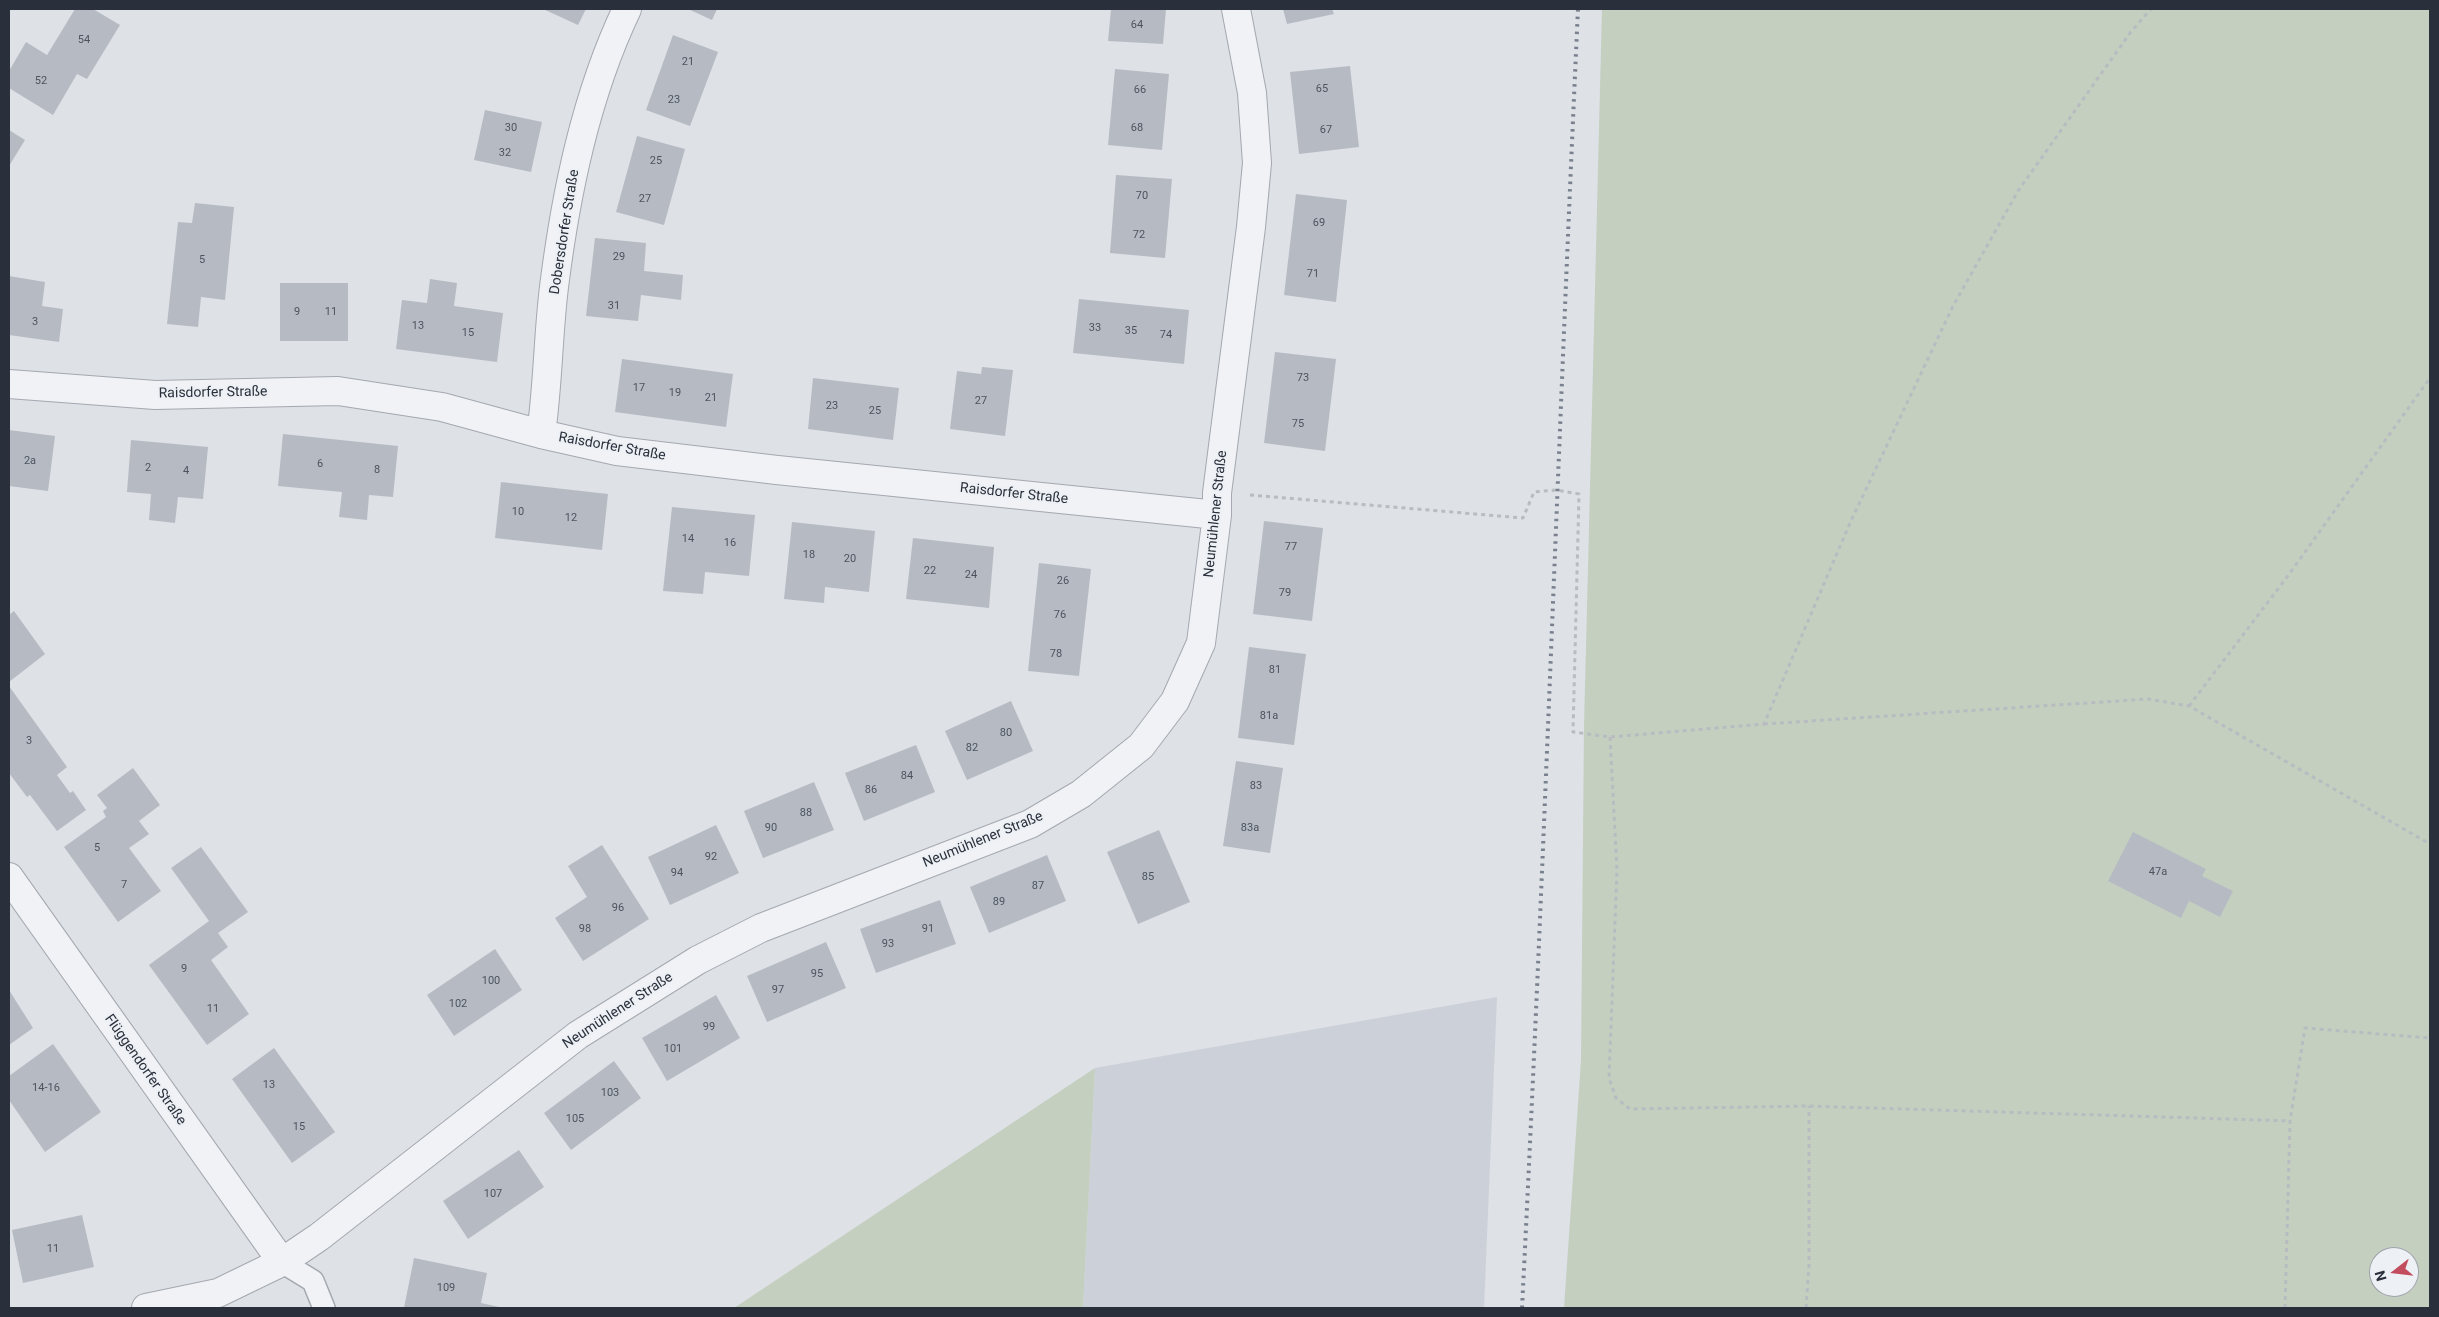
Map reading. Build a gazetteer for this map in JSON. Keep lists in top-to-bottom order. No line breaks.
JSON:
{"streets":{"street":["Dobersdorfer Straße","Raisdorfer Straße","Neumühlener Straße","Flüggendorfer Straße"]},"crossings":[["Dobersdorfer Straße","Raisdorfer Straße"],["Raisdorfer Straße","Neumühlener Straße"],["Neumühlener Straße","Flüggendorfer Straße"]],"house_numbers":["64","54","21","52","65","66","23","30","68","67","32","25","70","27","69","72","29","5","71","31","9","11","3","13","33","35","15","74","73","17","19","21","27","23","25","75","2a","6","2","8","4","10","12","14","16","77","18","20","22","24","26","79","76","78","81","81a","80","3","82","84","83","86","88","90","83a","5","92","47a","94","85","7","87","89","96","98","91","93","9","95","100","97","102","11","99","101","13","14-16","103","105","15","107","11","109"],"north":"left"}
